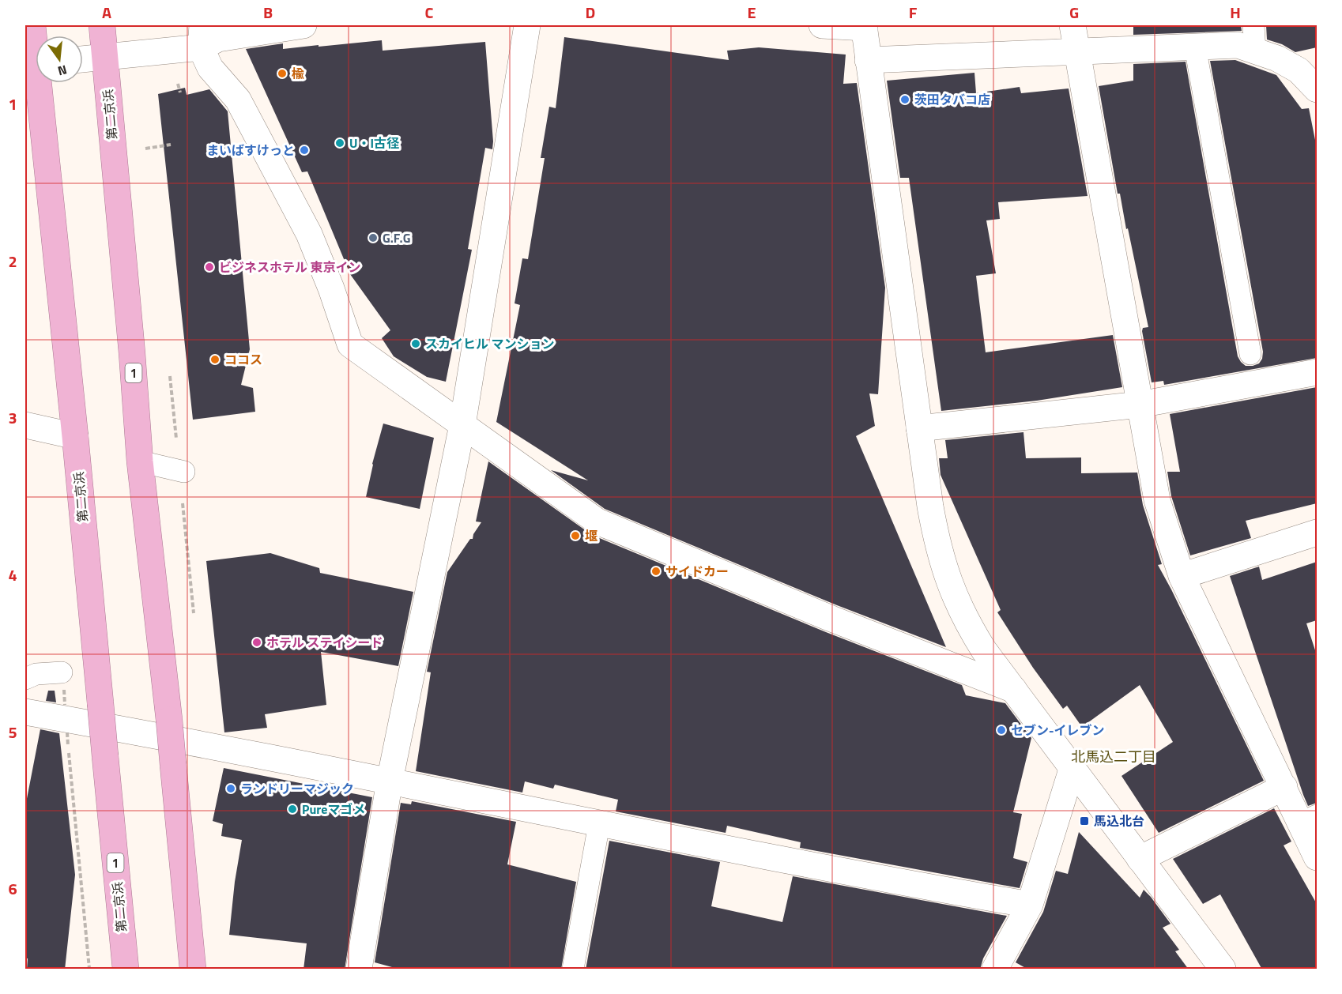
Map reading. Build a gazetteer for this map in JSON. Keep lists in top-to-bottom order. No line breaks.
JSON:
{"streets":{"highway":["第二京浜","1"]},"districts":["北馬込二丁目"],"places":{"other":["楡","茨田タバコ店","U・I古径","まいばすけっと","G.F.G","ビジネスホテル 東京イン","スカイヒル マンション","ココス","堰","サイドカー","ホテル ステイシード","セブン-イレブン","ランドリーマジック","Pureマゴメ"],"transit":["馬込北台"]},"north":"bottom","grid":{"columns":["A","B","C","D","E","F","G","H"],"rows":["1","2","3","4","5","6"]}}
